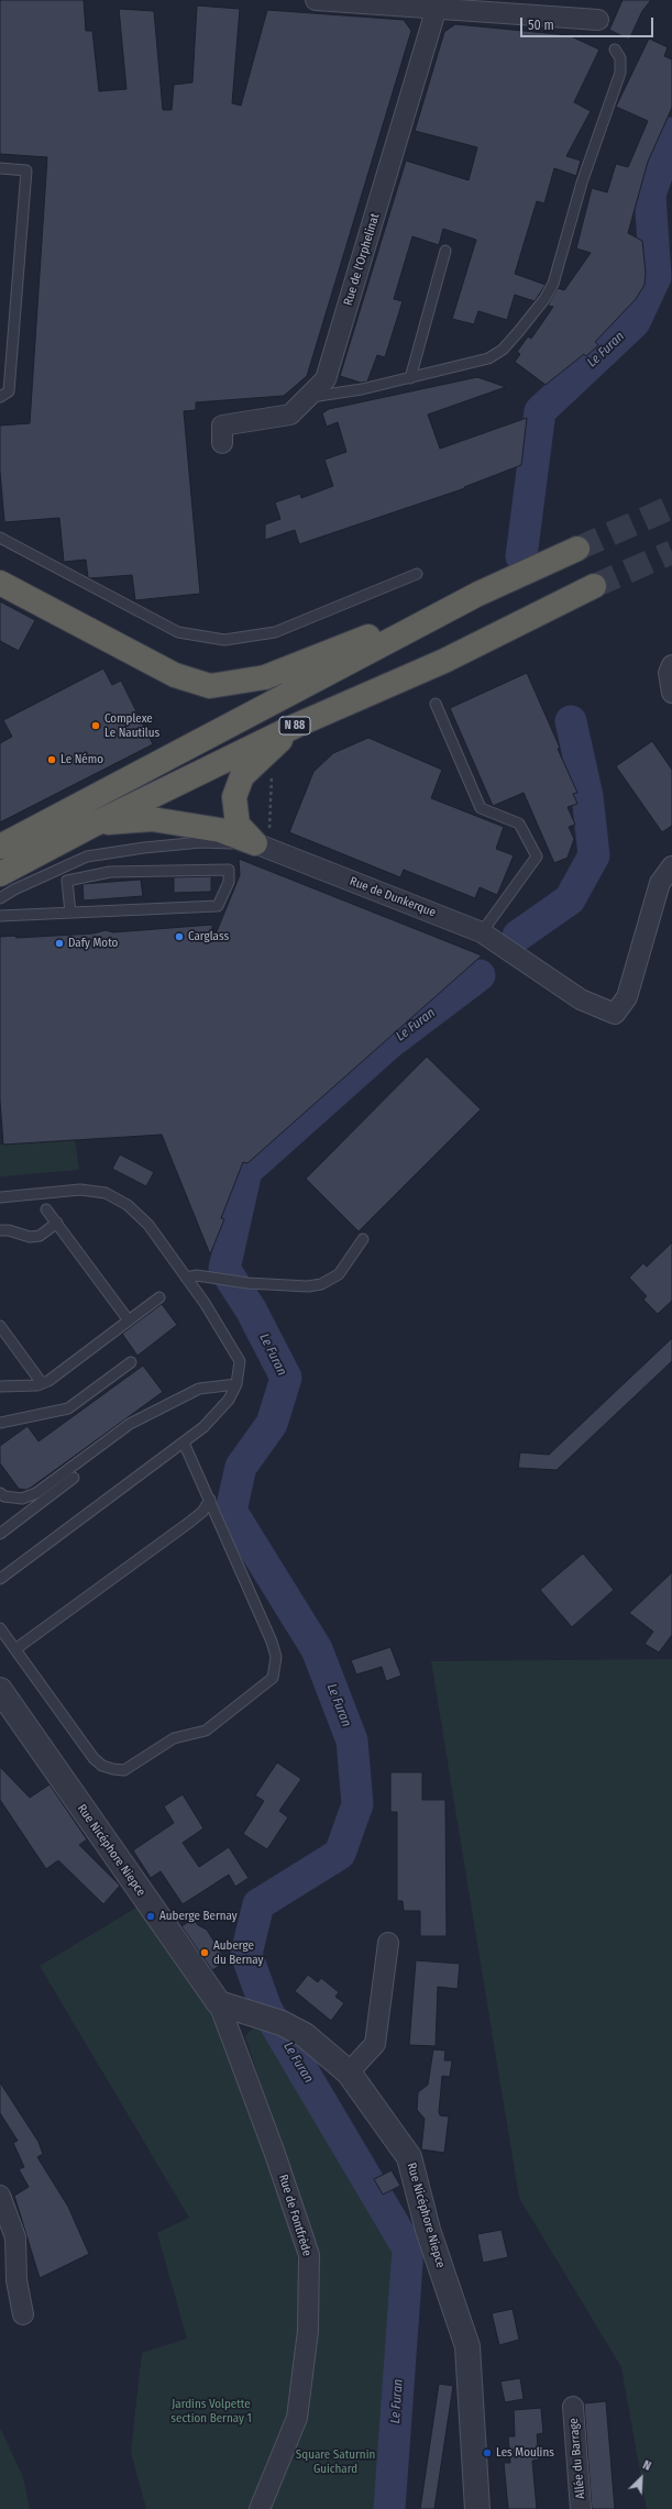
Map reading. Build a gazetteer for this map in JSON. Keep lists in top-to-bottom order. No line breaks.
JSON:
{"streets":{"highway":["N 88"],"street":["Rue de l'Orphelinat","Rue de Dunkerque","Rue Nicéphore Niepce","Rue de Fontfrède","Allée du Barrage"]},"crossings":[["Rue Nicéphore Niepce","Rue de Fontfrède"]],"water":["Le Furan"],"parks":["Jardins Volpette section Bernay 1","Square Saturnin Guichard"],"places":["Complexe Le Nautilus","Le Némo","Carglass","Dafy Moto","Auberge Bernay","Auberge du Bernay","Les Moulins"],"scale_bar":"50 m","north":"top right"}
